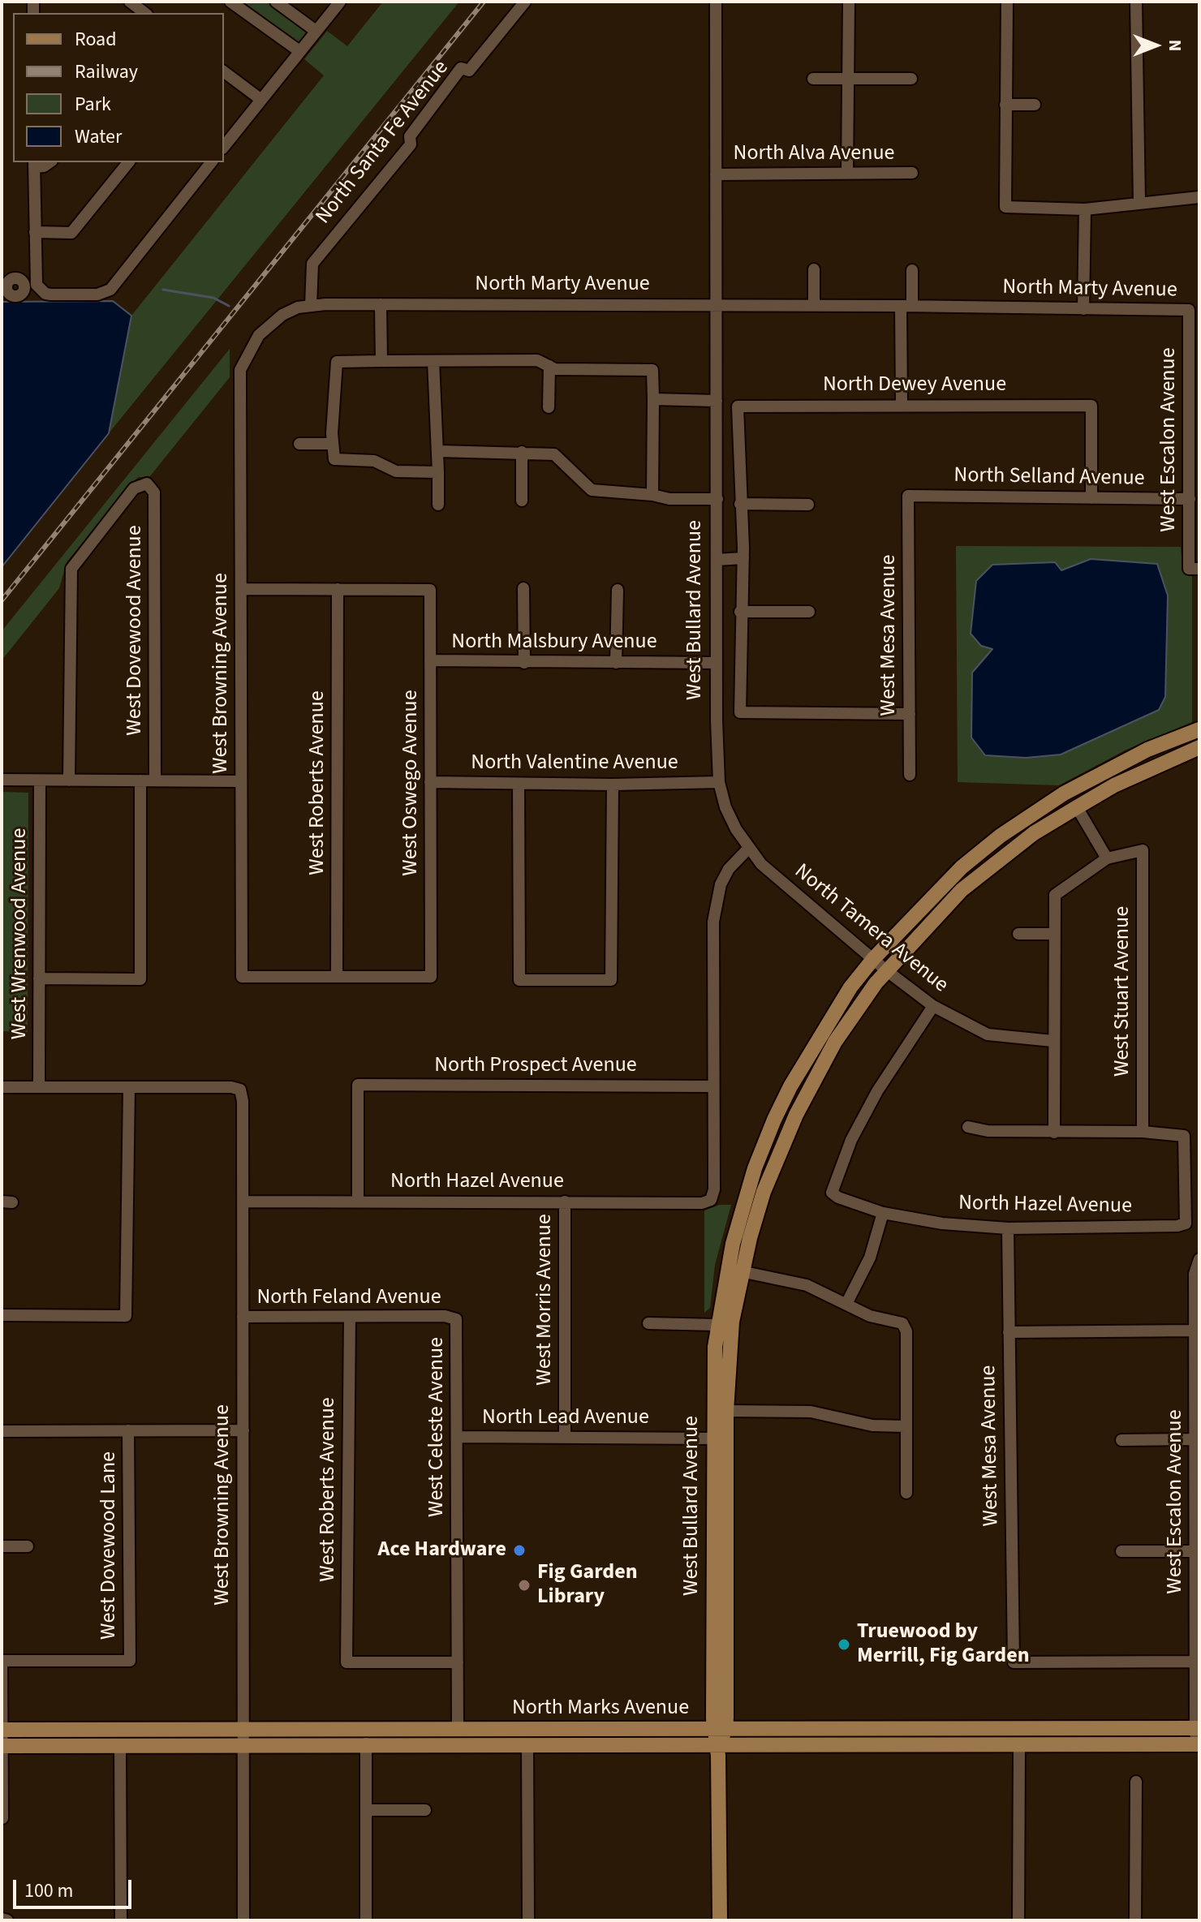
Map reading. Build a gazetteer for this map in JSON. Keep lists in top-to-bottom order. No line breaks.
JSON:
{"streets":{"main road":["West Bullard Avenue","North Marks Avenue"],"street":["North Santa Fe Avenue","North Alva Avenue","North Marty Avenue","North Dewey Avenue","West Escalon Avenue","North Selland Avenue","West Dovewood Avenue","West Mesa Avenue","North Malsbury Avenue","West Browning Avenue","North Valentine Avenue","West Roberts Avenue","West Oswego Avenue","North Tamera Avenue","West Wrenwood Avenue","West Stuart Avenue","North Prospect Avenue","North Hazel Avenue","North Feland Avenue","West Morris Avenue","North Lead Avenue","West Celeste Avenue","West Dovewood Lane"]},"crossings":[["North Santa Fe Avenue","North Marty Avenue"],["North Santa Fe Avenue","West Browning Avenue"],["North Alva Avenue","West Bullard Avenue"],["North Marty Avenue","West Escalon Avenue"],["North Marty Avenue","West Bullard Avenue"],["North Marty Avenue","West Browning Avenue"],["North Dewey Avenue","North Selland Avenue"],["West Escalon Avenue","North Selland Avenue"],["West Escalon Avenue","West Mesa Avenue"],["West Escalon Avenue","North Marks Avenue"],["North Selland Avenue","West Mesa Avenue"],["West Bullard Avenue","North Malsbury Avenue"],["West Bullard Avenue","North Valentine Avenue"],["West Bullard Avenue","North Tamera Avenue"],["West Bullard Avenue","North Lead Avenue"],["West Bullard Avenue","North Marks Avenue"],["West Mesa Avenue","North Hazel Avenue"],["North Malsbury Avenue","West Oswego Avenue"],["West Browning Avenue","West Roberts Avenue"],["West Browning Avenue","West Oswego Avenue"],["West Browning Avenue","North Hazel Avenue"],["West Browning Avenue","North Feland Avenue"],["West Browning Avenue","North Marks Avenue"],["North Valentine Avenue","West Oswego Avenue"],["West Roberts Avenue","West Oswego Avenue"],["West Roberts Avenue","North Feland Avenue"],["West Roberts Avenue","West Celeste Avenue"],["North Tamera Avenue","North Hazel Avenue"],["West Stuart Avenue","North Hazel Avenue"],["North Prospect Avenue","North Hazel Avenue"],["North Hazel Avenue","West Morris Avenue"],["North Feland Avenue","West Celeste Avenue"],["West Morris Avenue","North Lead Avenue"],["North Lead Avenue","West Celeste Avenue"],["West Celeste Avenue","North Marks Avenue"]],"places":["Ace Hardware","Fig Garden Library","Truewood by Merrill, Fig Garden"],"legend":["Road","Railway","Park","Water"],"scale_bar":"100 m","north":"right"}
